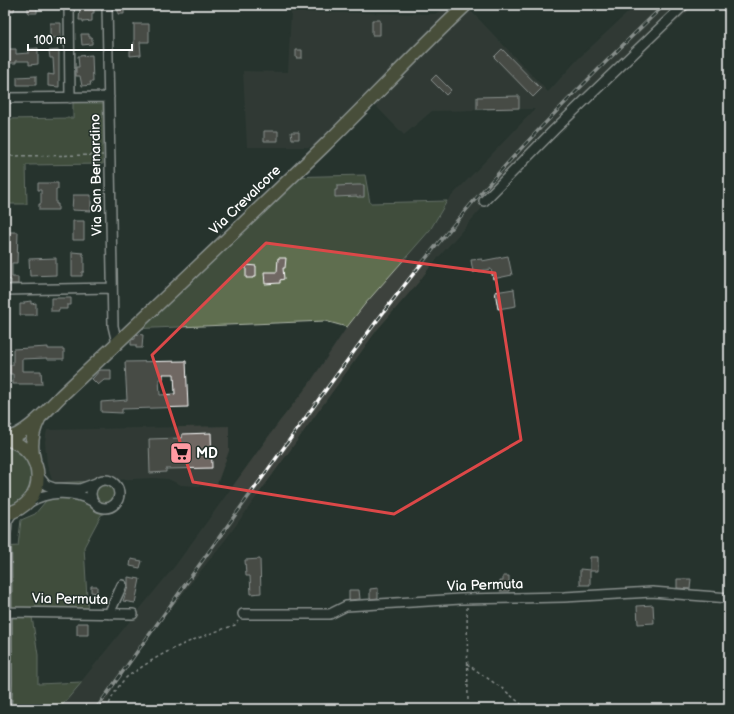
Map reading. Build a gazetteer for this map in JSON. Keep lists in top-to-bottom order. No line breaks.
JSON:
{"streets":{"main road":["Via Crevalcore"],"street":["Via San Bernardino","Via Permuta"]},"crossings":[["Via San Bernardino","Via Crevalcore"]],"places":{"supermarket":["MD"]},"scale_bar":"100 m"}
